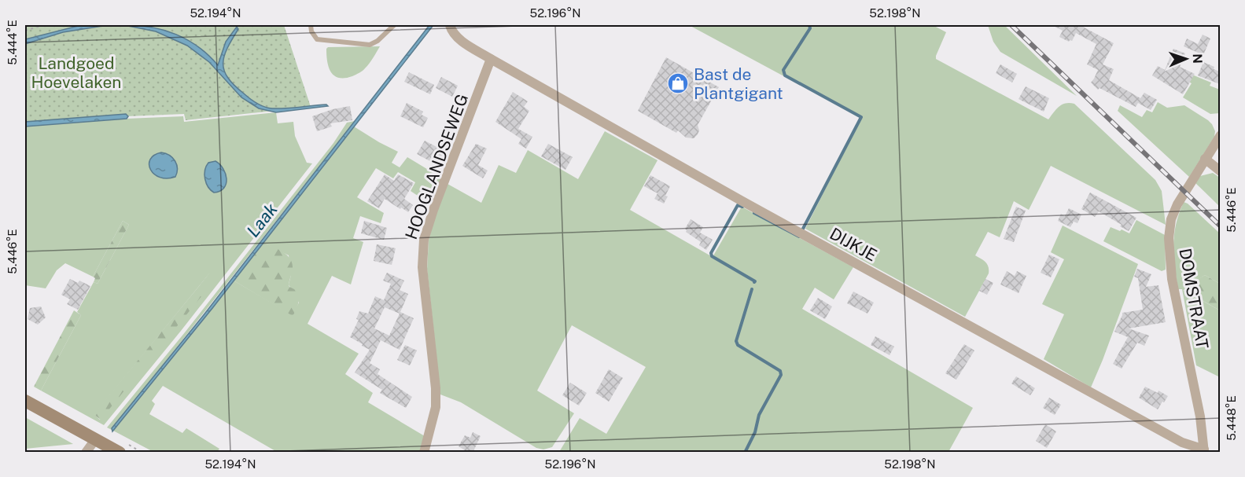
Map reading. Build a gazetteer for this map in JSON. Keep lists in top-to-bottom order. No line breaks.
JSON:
{"streets":{"street":["HOOGLANDSEWEG","DIJKJE","DOMSTRAAT"]},"crossings":[["HOOGLANDSEWEG","DIJKJE"],["DIJKJE","DOMSTRAAT"]],"water":["Laak"],"parks":["Landgoed Hoevelaken"],"places":{"shop":["Bast de Plantgigant"]},"north":"right","coordinates":["52.194°N","52.196°N","52.198°N","5.444°E","5.446°E","5.448°E"]}
